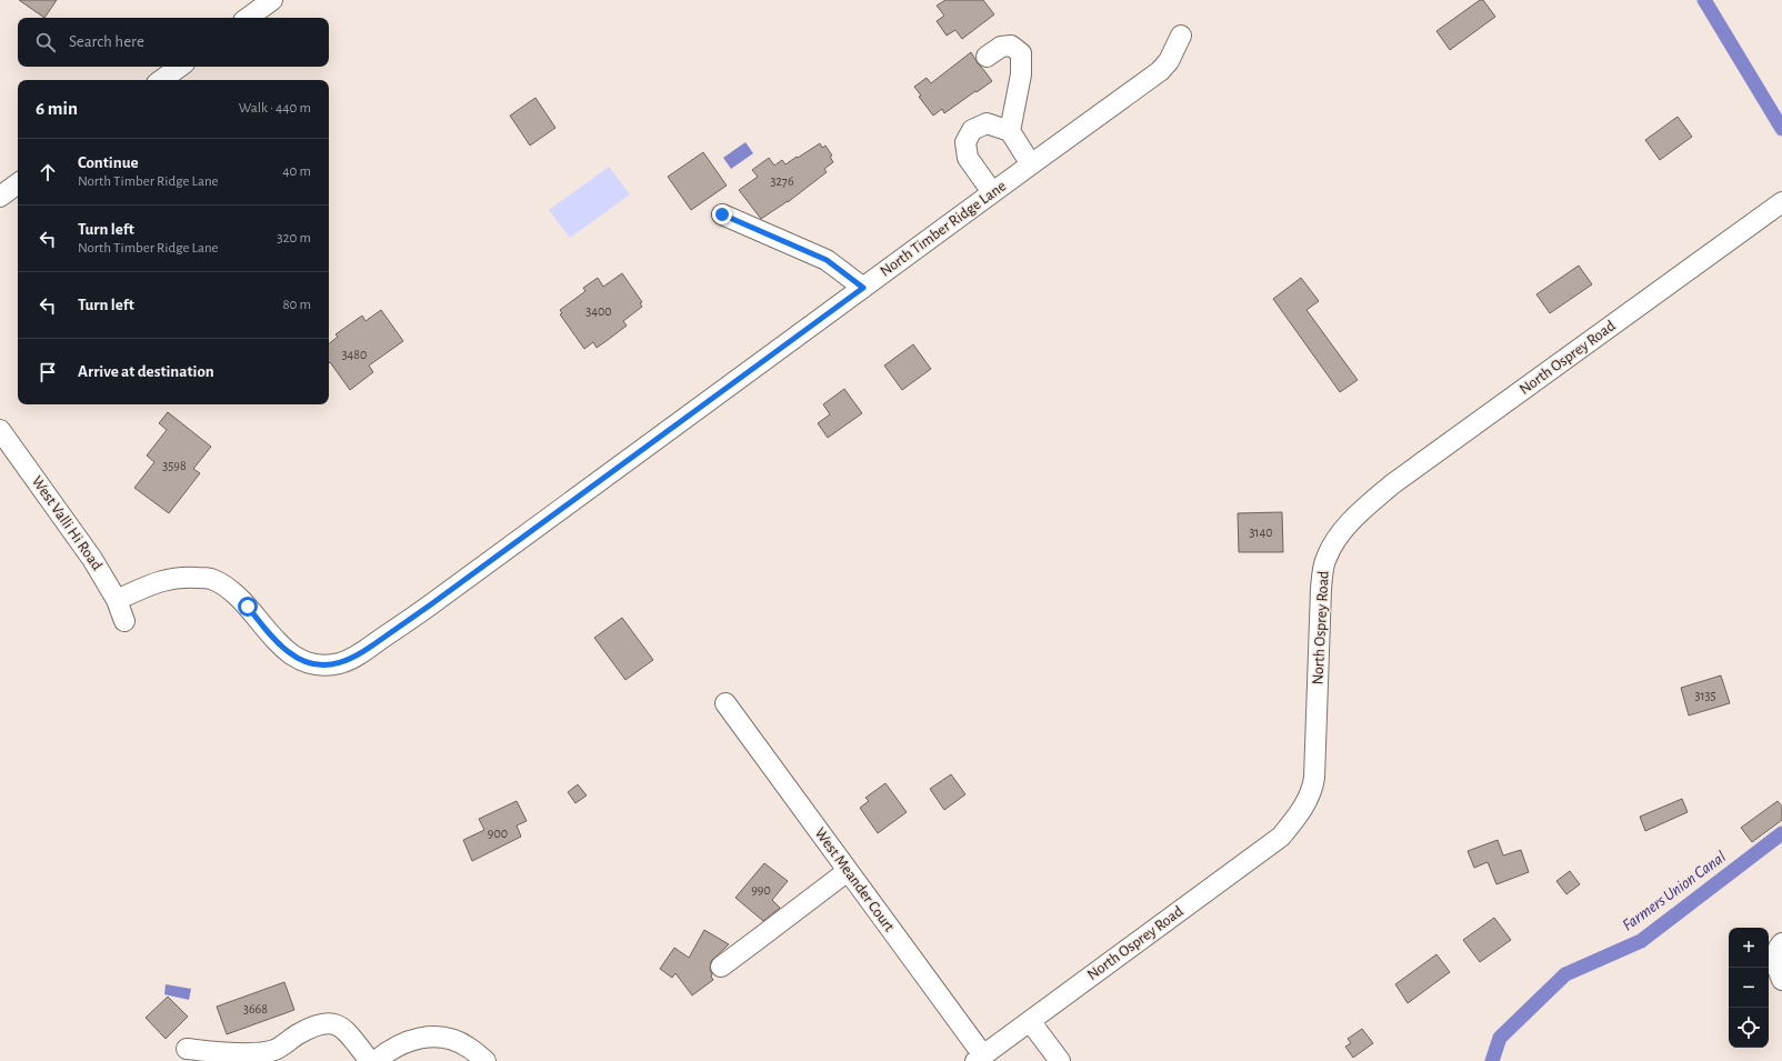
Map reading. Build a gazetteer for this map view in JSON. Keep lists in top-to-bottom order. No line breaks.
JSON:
{"streets":{"street":["North Timber Ridge Lane","North Osprey Road","West Valli Hi Road","West Meander Court"]},"crossings":[["North Timber Ridge Lane","West Valli Hi Road"],["North Osprey Road","West Meander Court"]],"water":["Farmers Union Canal"],"house_numbers":["3276","3400","3480","3598","3140","3135","900","990","3668"],"page":{"search":"Search here","heading":["6 min","Walk · 440 m"],"list":[["Continue","North Timber Ridge Lane","40 m"],["Turn left","North Timber Ridge Lane","320 m"],["Turn left","80 m"],"Arrive at destination"],"map_buttons":["+","−"]}}
